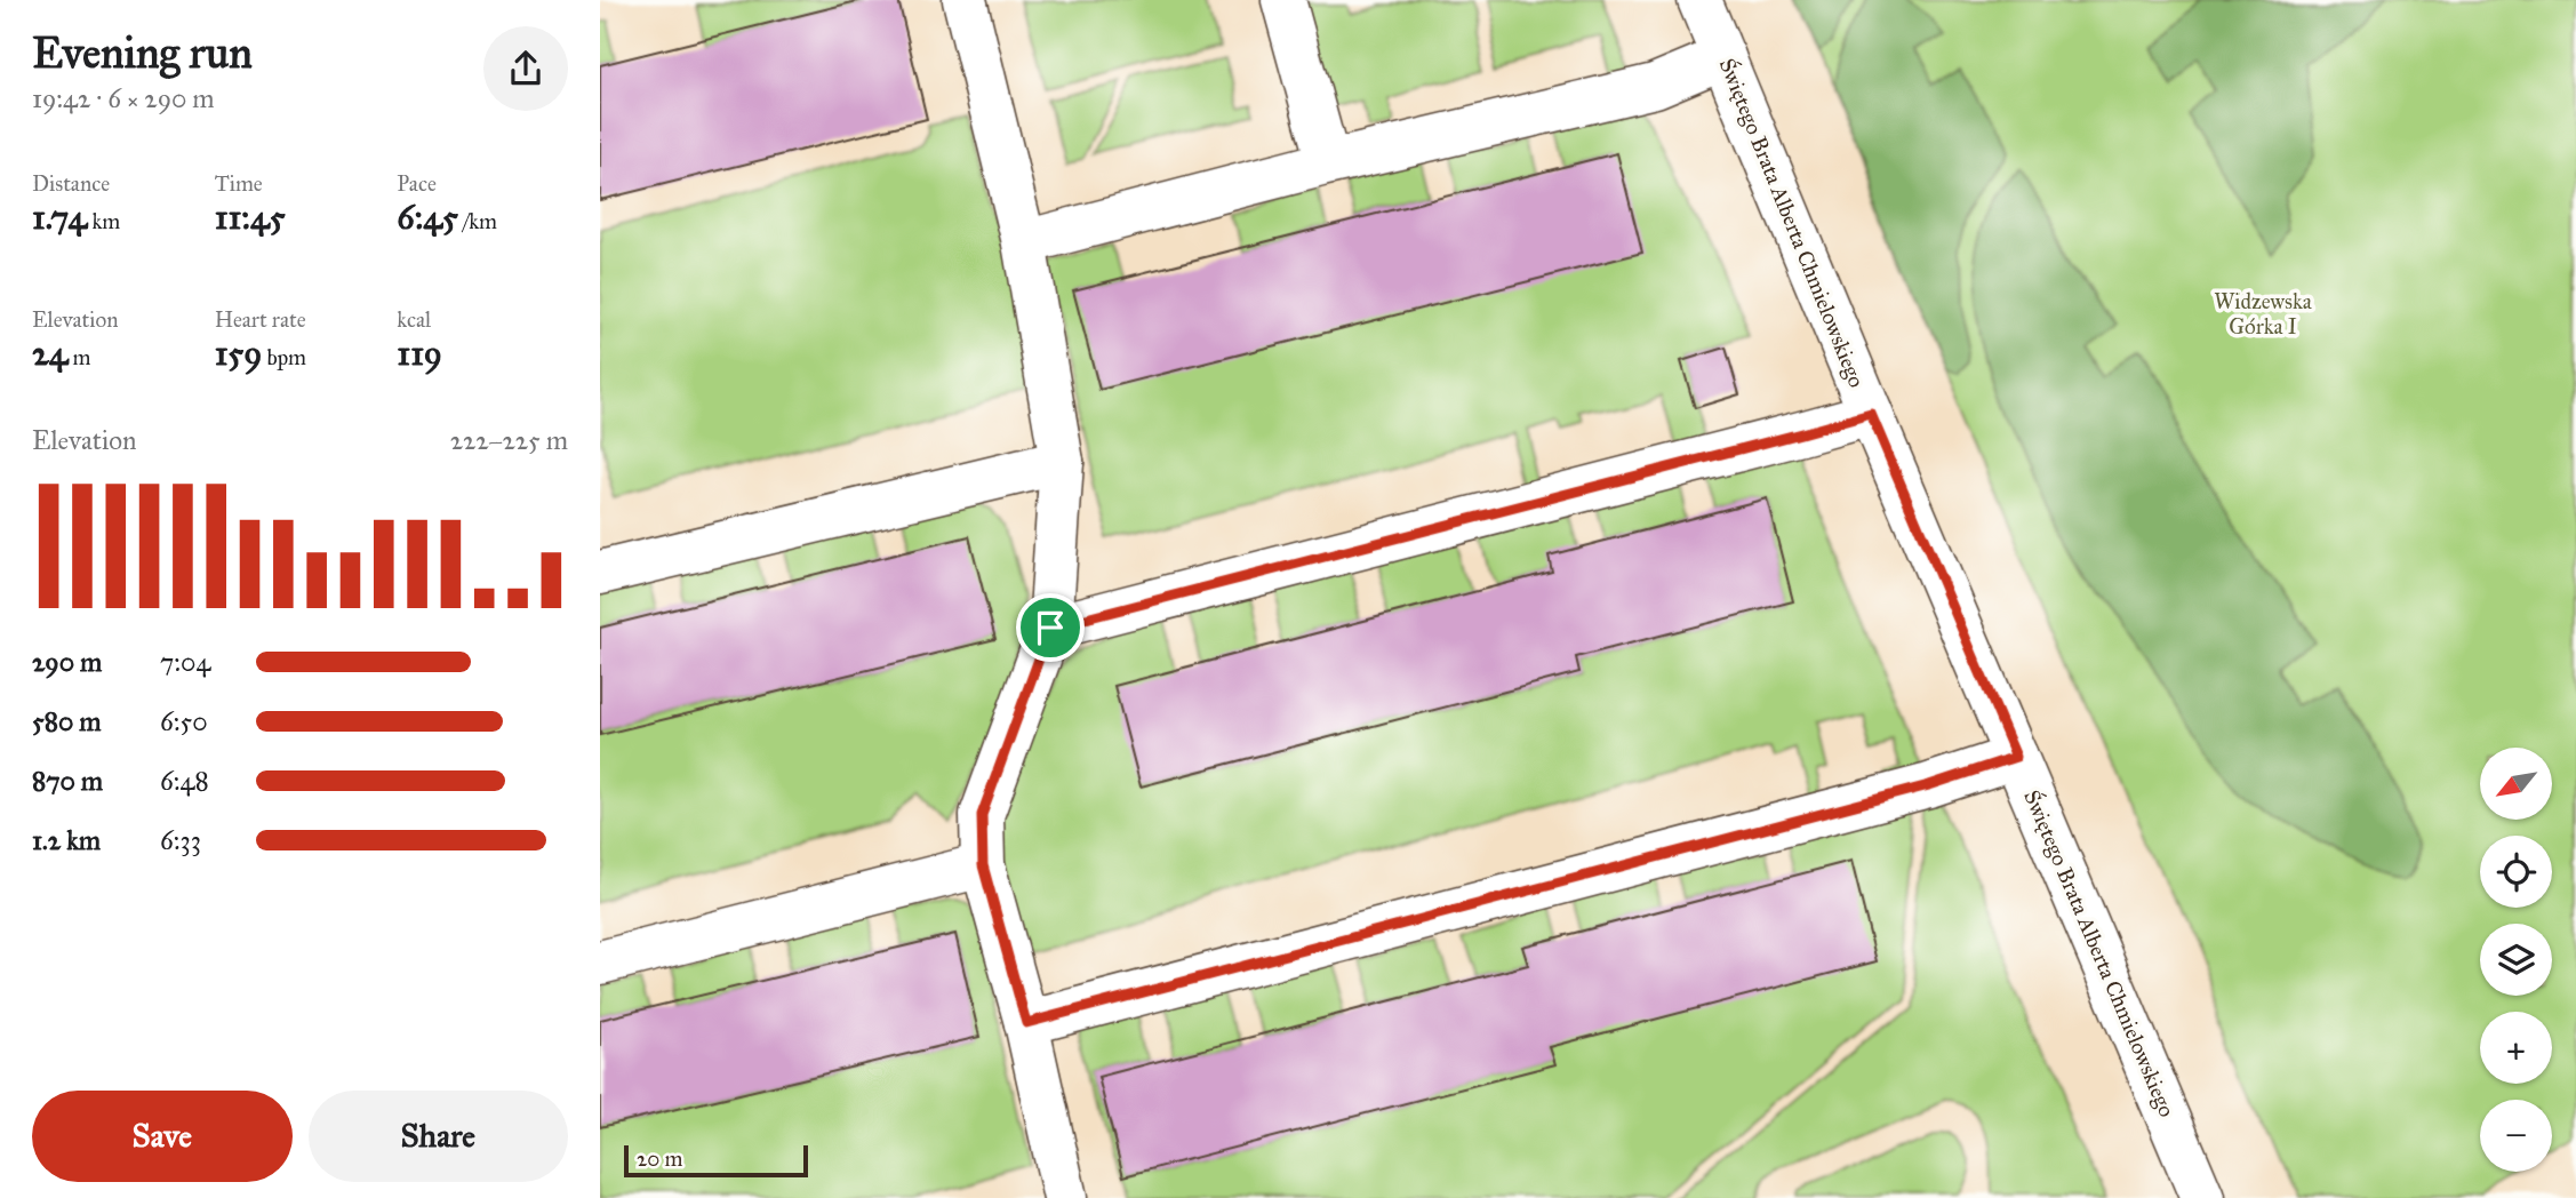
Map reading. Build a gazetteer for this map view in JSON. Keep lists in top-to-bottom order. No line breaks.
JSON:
{"streets":{"street":["Świętego Brata Alberta Chmielowskiego"]},"parks":["Widzewska Górka I"],"scale_bar":"20 m","north":"bottom left","page":{"heading":["Evening run","19:42 · 6 × 290 m"],"stats":[["Distance","1.74 km"],["Time","11:45"],["Pace","6:45 /km"],["Elevation","24 m"],["Heart rate","159 bpm"],["kcal","119"]],"chart":["Elevation","222–225 m"],"list":[{"name":"290 m","note":"7:04"},{"name":"580 m","note":"6:50"},{"name":"870 m","note":"6:48"},{"name":"1.2 km","note":"6:33"}],"map_buttons":["+","−"],"buttons":["Save","Share"],"scale":"20 m"}}
